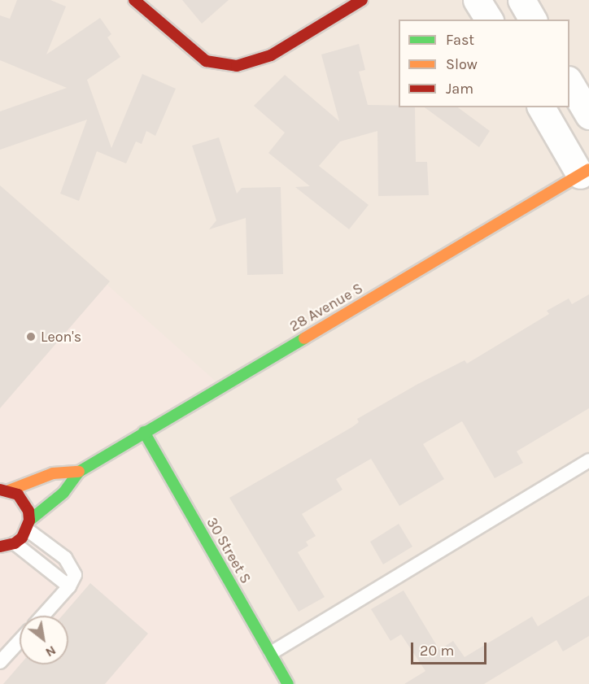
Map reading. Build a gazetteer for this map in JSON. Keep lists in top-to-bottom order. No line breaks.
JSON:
{"streets":{"street":["28 Avenue S","30 Street S"]},"crossings":[["28 Avenue S","30 Street S"]],"places":["Leon's"],"legend":["Fast","Slow","Jam"],"scale_bar":"20 m","north":"bottom right"}
